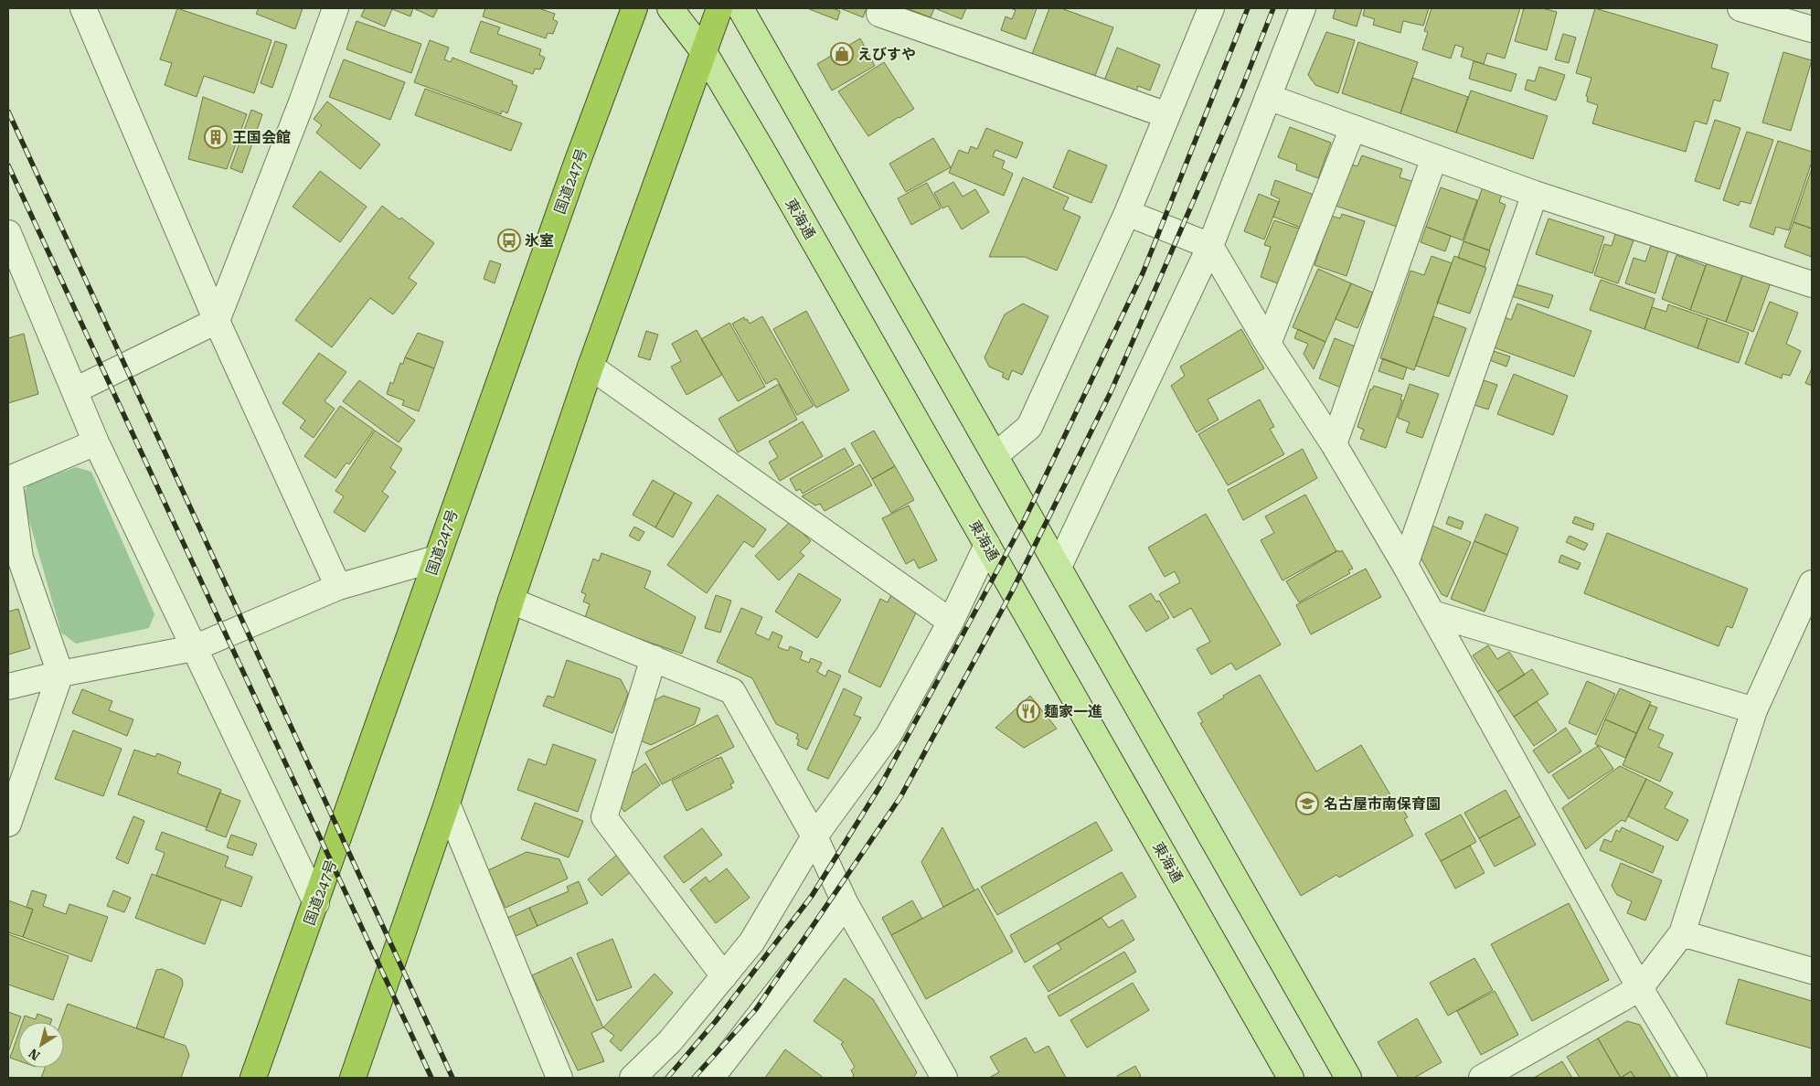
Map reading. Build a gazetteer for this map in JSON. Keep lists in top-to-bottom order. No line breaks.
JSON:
{"streets":{"highway":["国道247号"],"main road":["東海通"]},"places":{"shop":["えびすや"],"building":["王国会館"],"bus stop":["氷室"],"restaurant":["麺家一進"],"school or university":["名古屋市南保育園"]},"north":"bottom left"}
